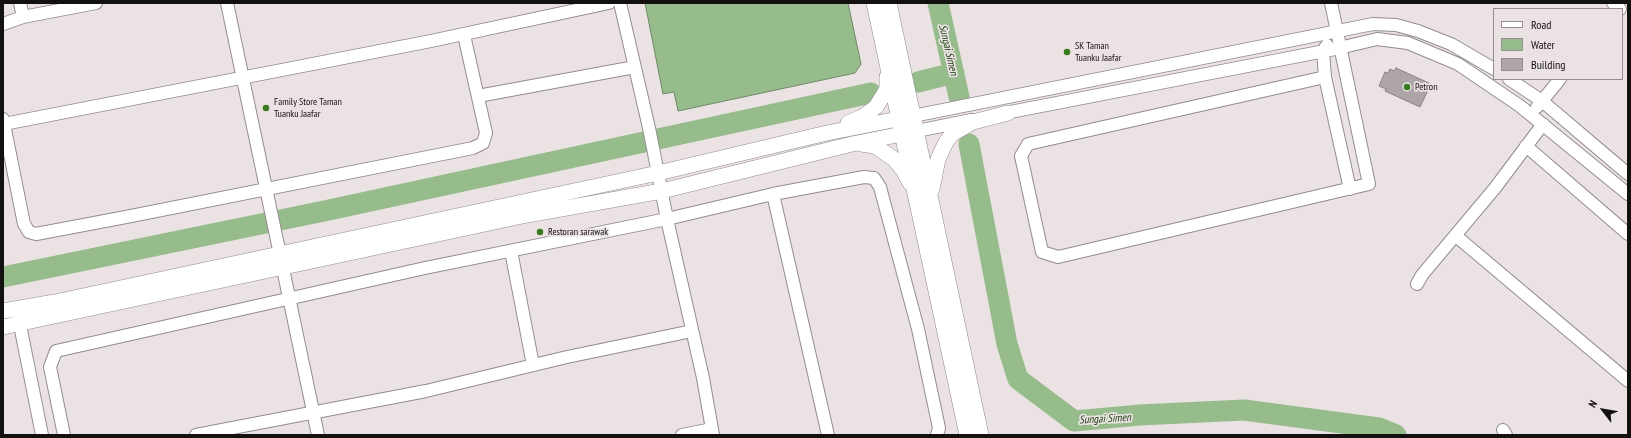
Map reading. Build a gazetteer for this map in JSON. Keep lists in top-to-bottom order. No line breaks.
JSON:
{"water":["Sungai Simen"],"places":["SK Taman Tuanku Jaafar","Petron","Family Store Taman Tuanku Jaafar","Restoran sarawak"],"legend":["Road","Water","Building"],"north":"top left"}
